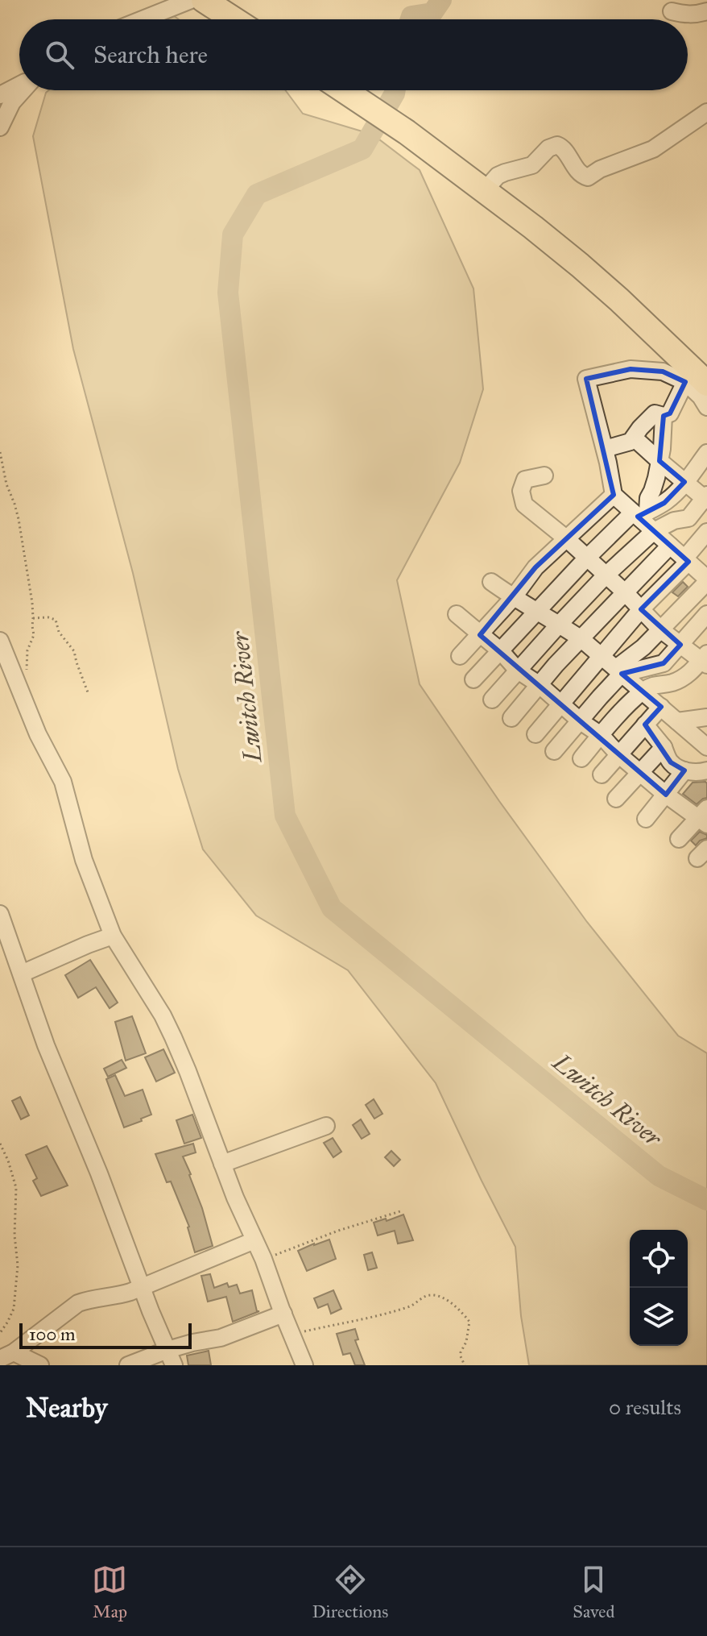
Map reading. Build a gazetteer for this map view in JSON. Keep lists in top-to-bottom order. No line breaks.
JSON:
{"water":["Lwitch River"],"scale_bar":"100 m","page":{"search":"Search here","scale":"100 m","heading":["Nearby","0 results"],"nav":["Map","Directions","Saved"]}}
